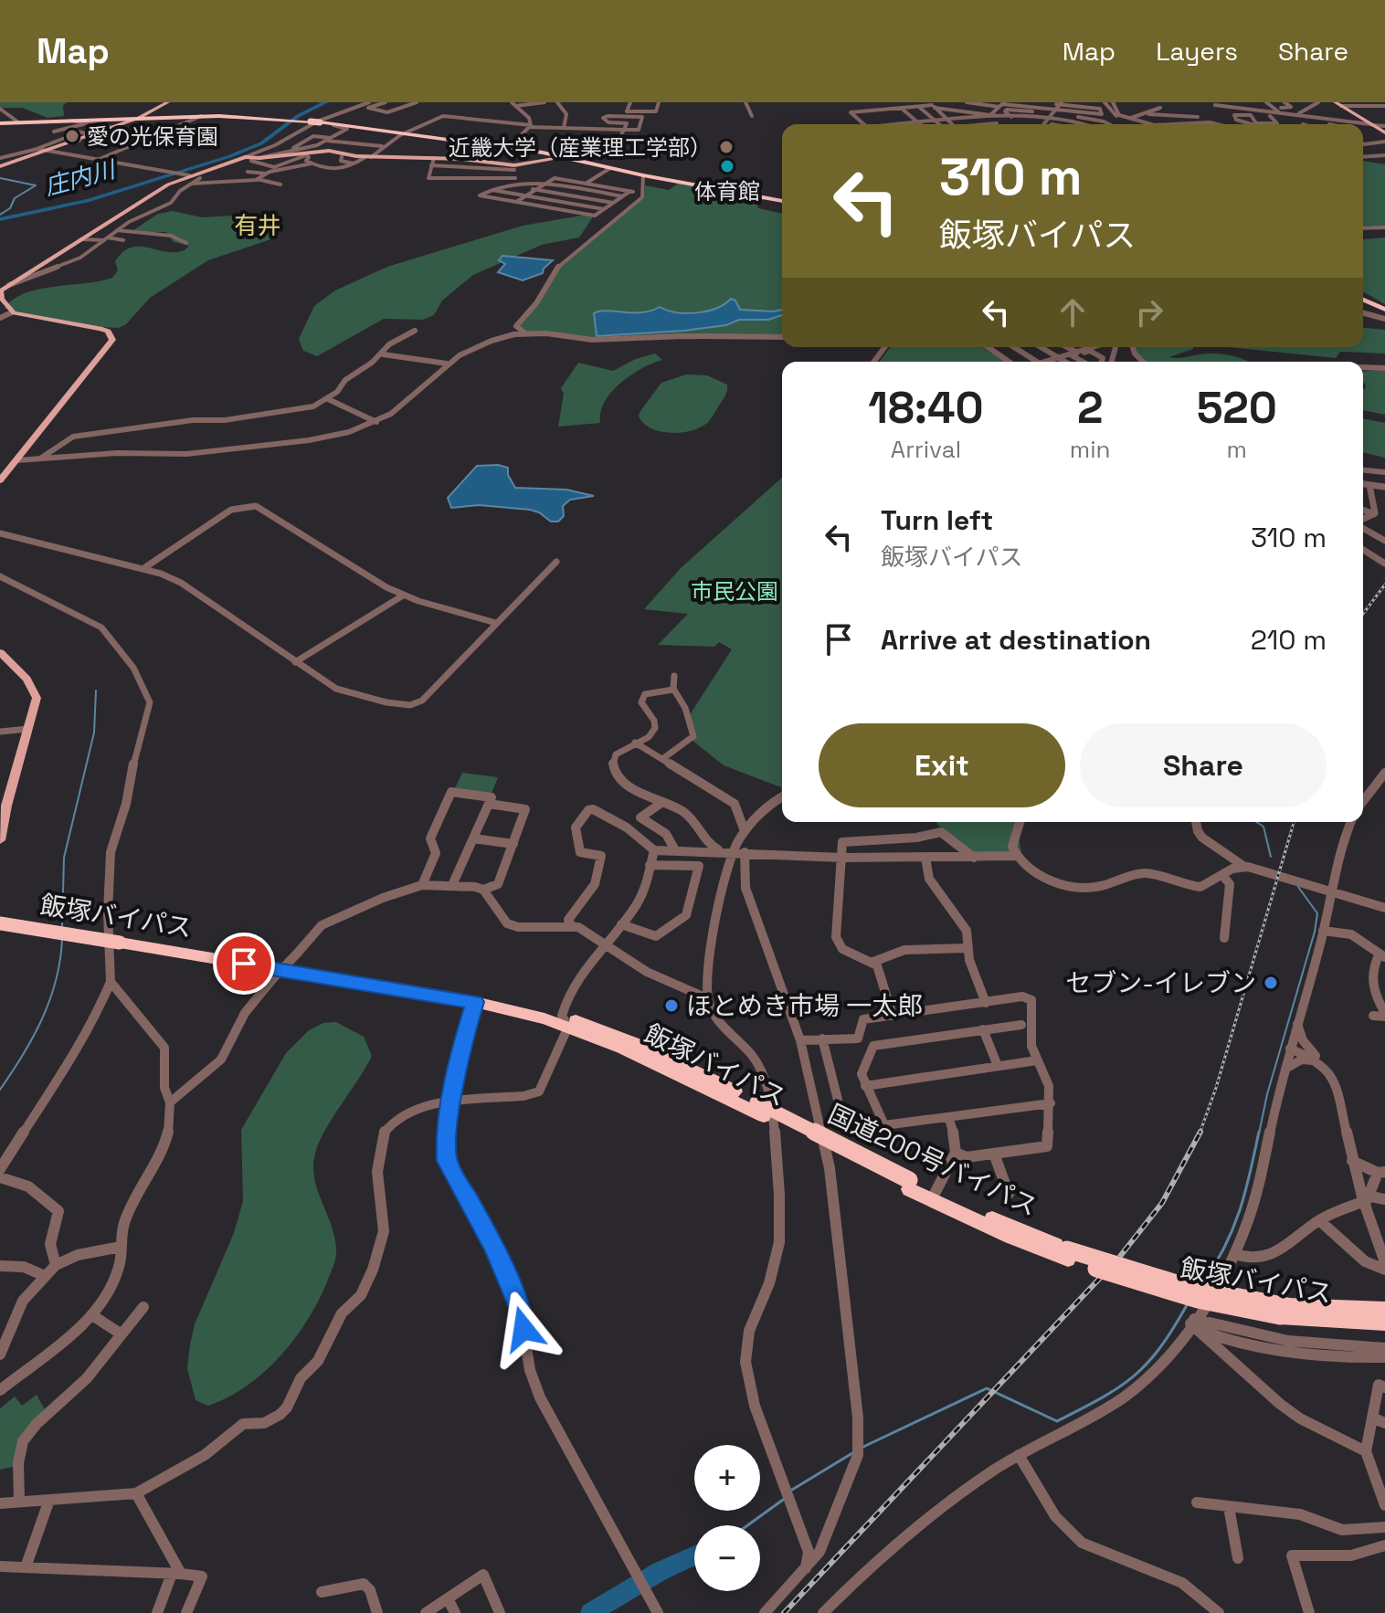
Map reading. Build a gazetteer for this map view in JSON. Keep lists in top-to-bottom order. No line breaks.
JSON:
{"streets":{"highway":["飯塚バイパス","国道200号バイパス"]},"crossings":[["飯塚バイパス","国道200号バイパス"]],"districts":["有井"],"water":["庄内川"],"parks":["市民公園"],"places":["愛の光保育園","近畿大学（産業理工学部）","体育館","セブン-イレブン","ほとめき市場 一太郎"],"page":{"header":"Map","nav":["Map","Layers","Share"],"turn":["310 m","飯塚バイパス"],"eta":["18:40","Arrival","2","min","520","m"],"list":[{"name":"Turn left","note":"飯塚バイパス","value":"310 m"},{"name":"Arrive at destination","value":"210 m"}],"buttons":["Exit","Share"],"map_buttons":["+","−"]}}
